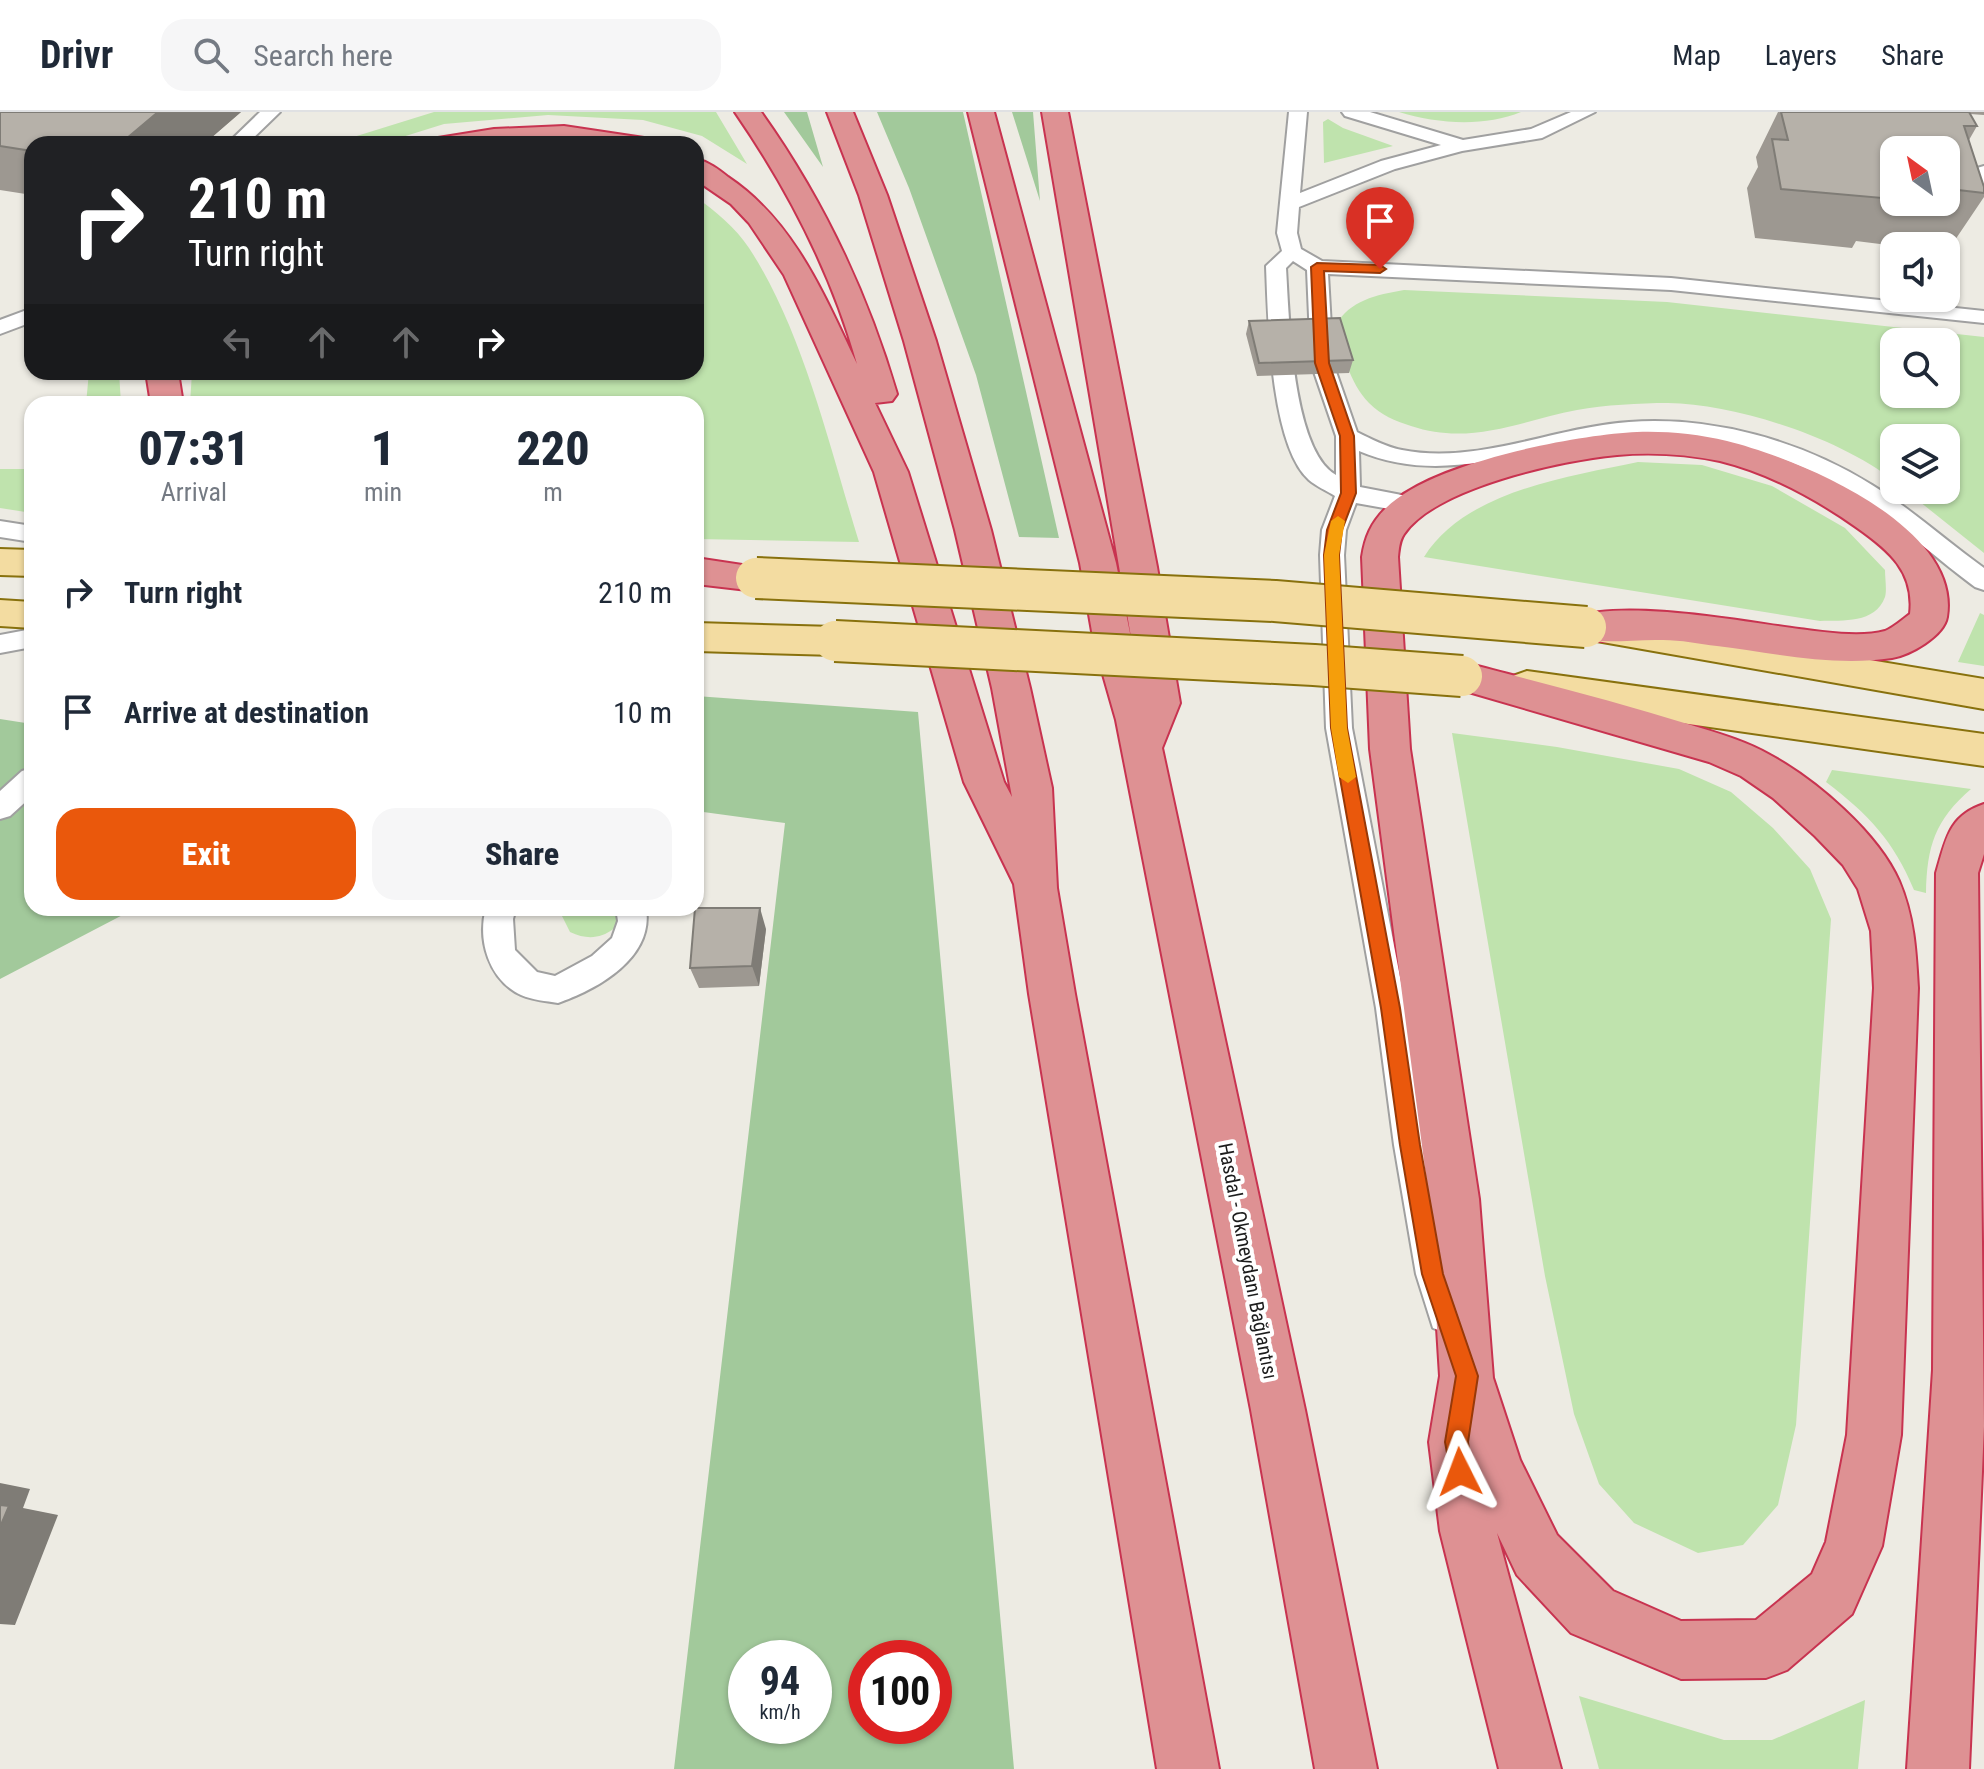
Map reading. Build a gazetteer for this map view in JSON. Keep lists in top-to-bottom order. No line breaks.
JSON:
{"streets":{"highway":["Hasdal - Okmeydanı Bağlantısı"]},"north":"top left","page":{"header":"Drivr","search":"Search here","nav":["Map","Layers","Share"],"turn":["210 m","Turn right"],"eta":["07:31","Arrival","1","min","220","m"],"list":[{"name":"Turn right","value":"210 m"},{"name":"Arrive at destination","value":"10 m"}],"buttons":["Exit","Share"],"speed":"94 km/h","limit":"100"}}
